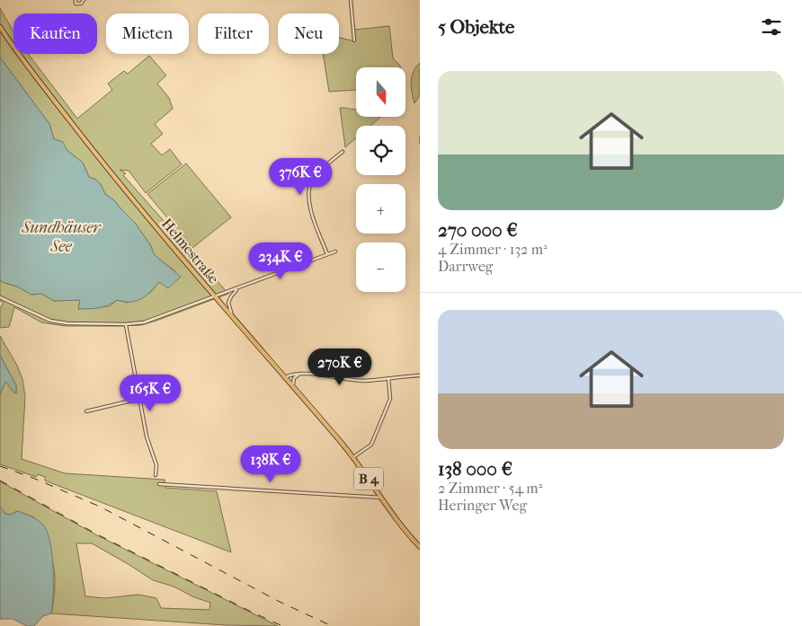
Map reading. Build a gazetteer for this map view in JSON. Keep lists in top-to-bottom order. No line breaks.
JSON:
{"streets":{"main road":["Helmestraße","B 4"]},"water":["Sundhäuser See"],"north":"bottom","page":{"heading":"5 Objekte","chip":["Kaufen","Mieten","Filter","Neu"],"list":[{"name":"270 000 €","note":"4 Zimmer · 132 m² · Darrweg"},{"name":"138 000 €","note":"2 Zimmer · 54 m² · Heringer Weg"}],"map_buttons":["+","−"],"price":["376K €","234K €","270K €","165K €","138K €"]}}
